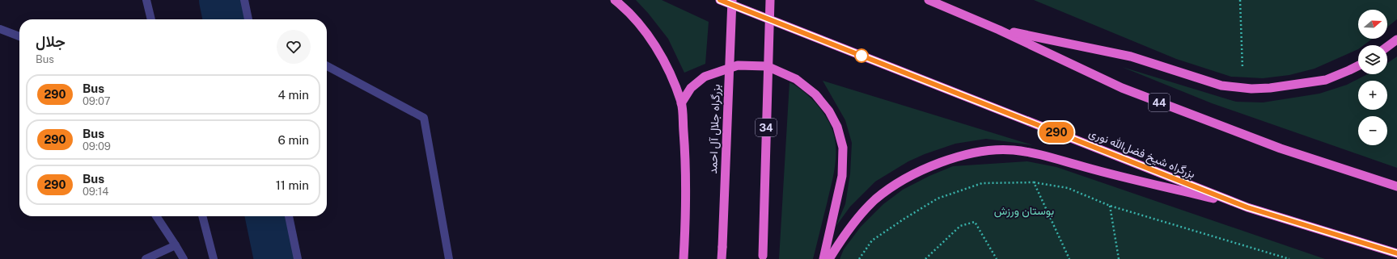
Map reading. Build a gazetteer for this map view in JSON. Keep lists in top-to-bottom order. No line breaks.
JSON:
{"streets":{"highway":["44","34","بزرگراه جلال آل احمد","بزرگراه شیخ فضل‌الله نوری"]},"parks":["بوستان ورزش"],"lines":["bus line 290"],"north":"right","page":{"on_map":"290","map_buttons":["+","−"],"heading":["جلال","Bus"],"list":[{"mark":"290","name":"Bus","note":"09:07","value":"4 min"},{"mark":"290","name":"Bus","note":"09:09","value":"6 min"},{"mark":"290","name":"Bus","note":"09:14","value":"11 min"}]}}
